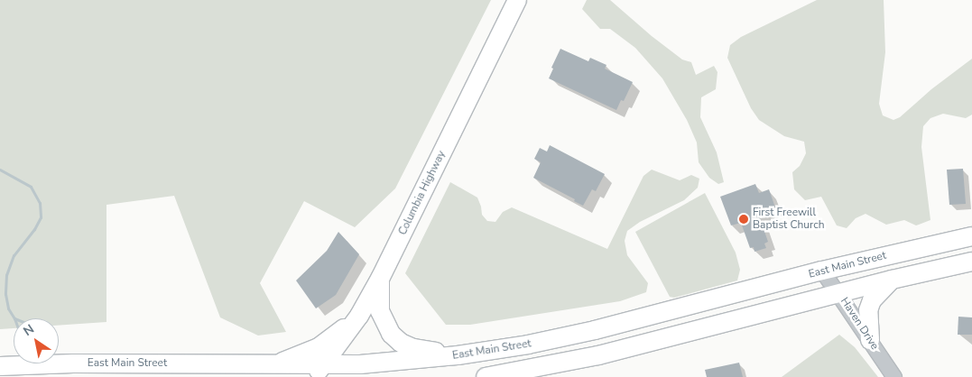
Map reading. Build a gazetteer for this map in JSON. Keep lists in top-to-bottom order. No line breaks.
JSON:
{"streets":{"main road":["Columbia Highway","East Main Street"],"street":["Haven Drive"]},"crossings":[["Columbia Highway","East Main Street"],["East Main Street","Haven Drive"]],"places":["First Freewill Baptist Church"],"north":"top left"}
